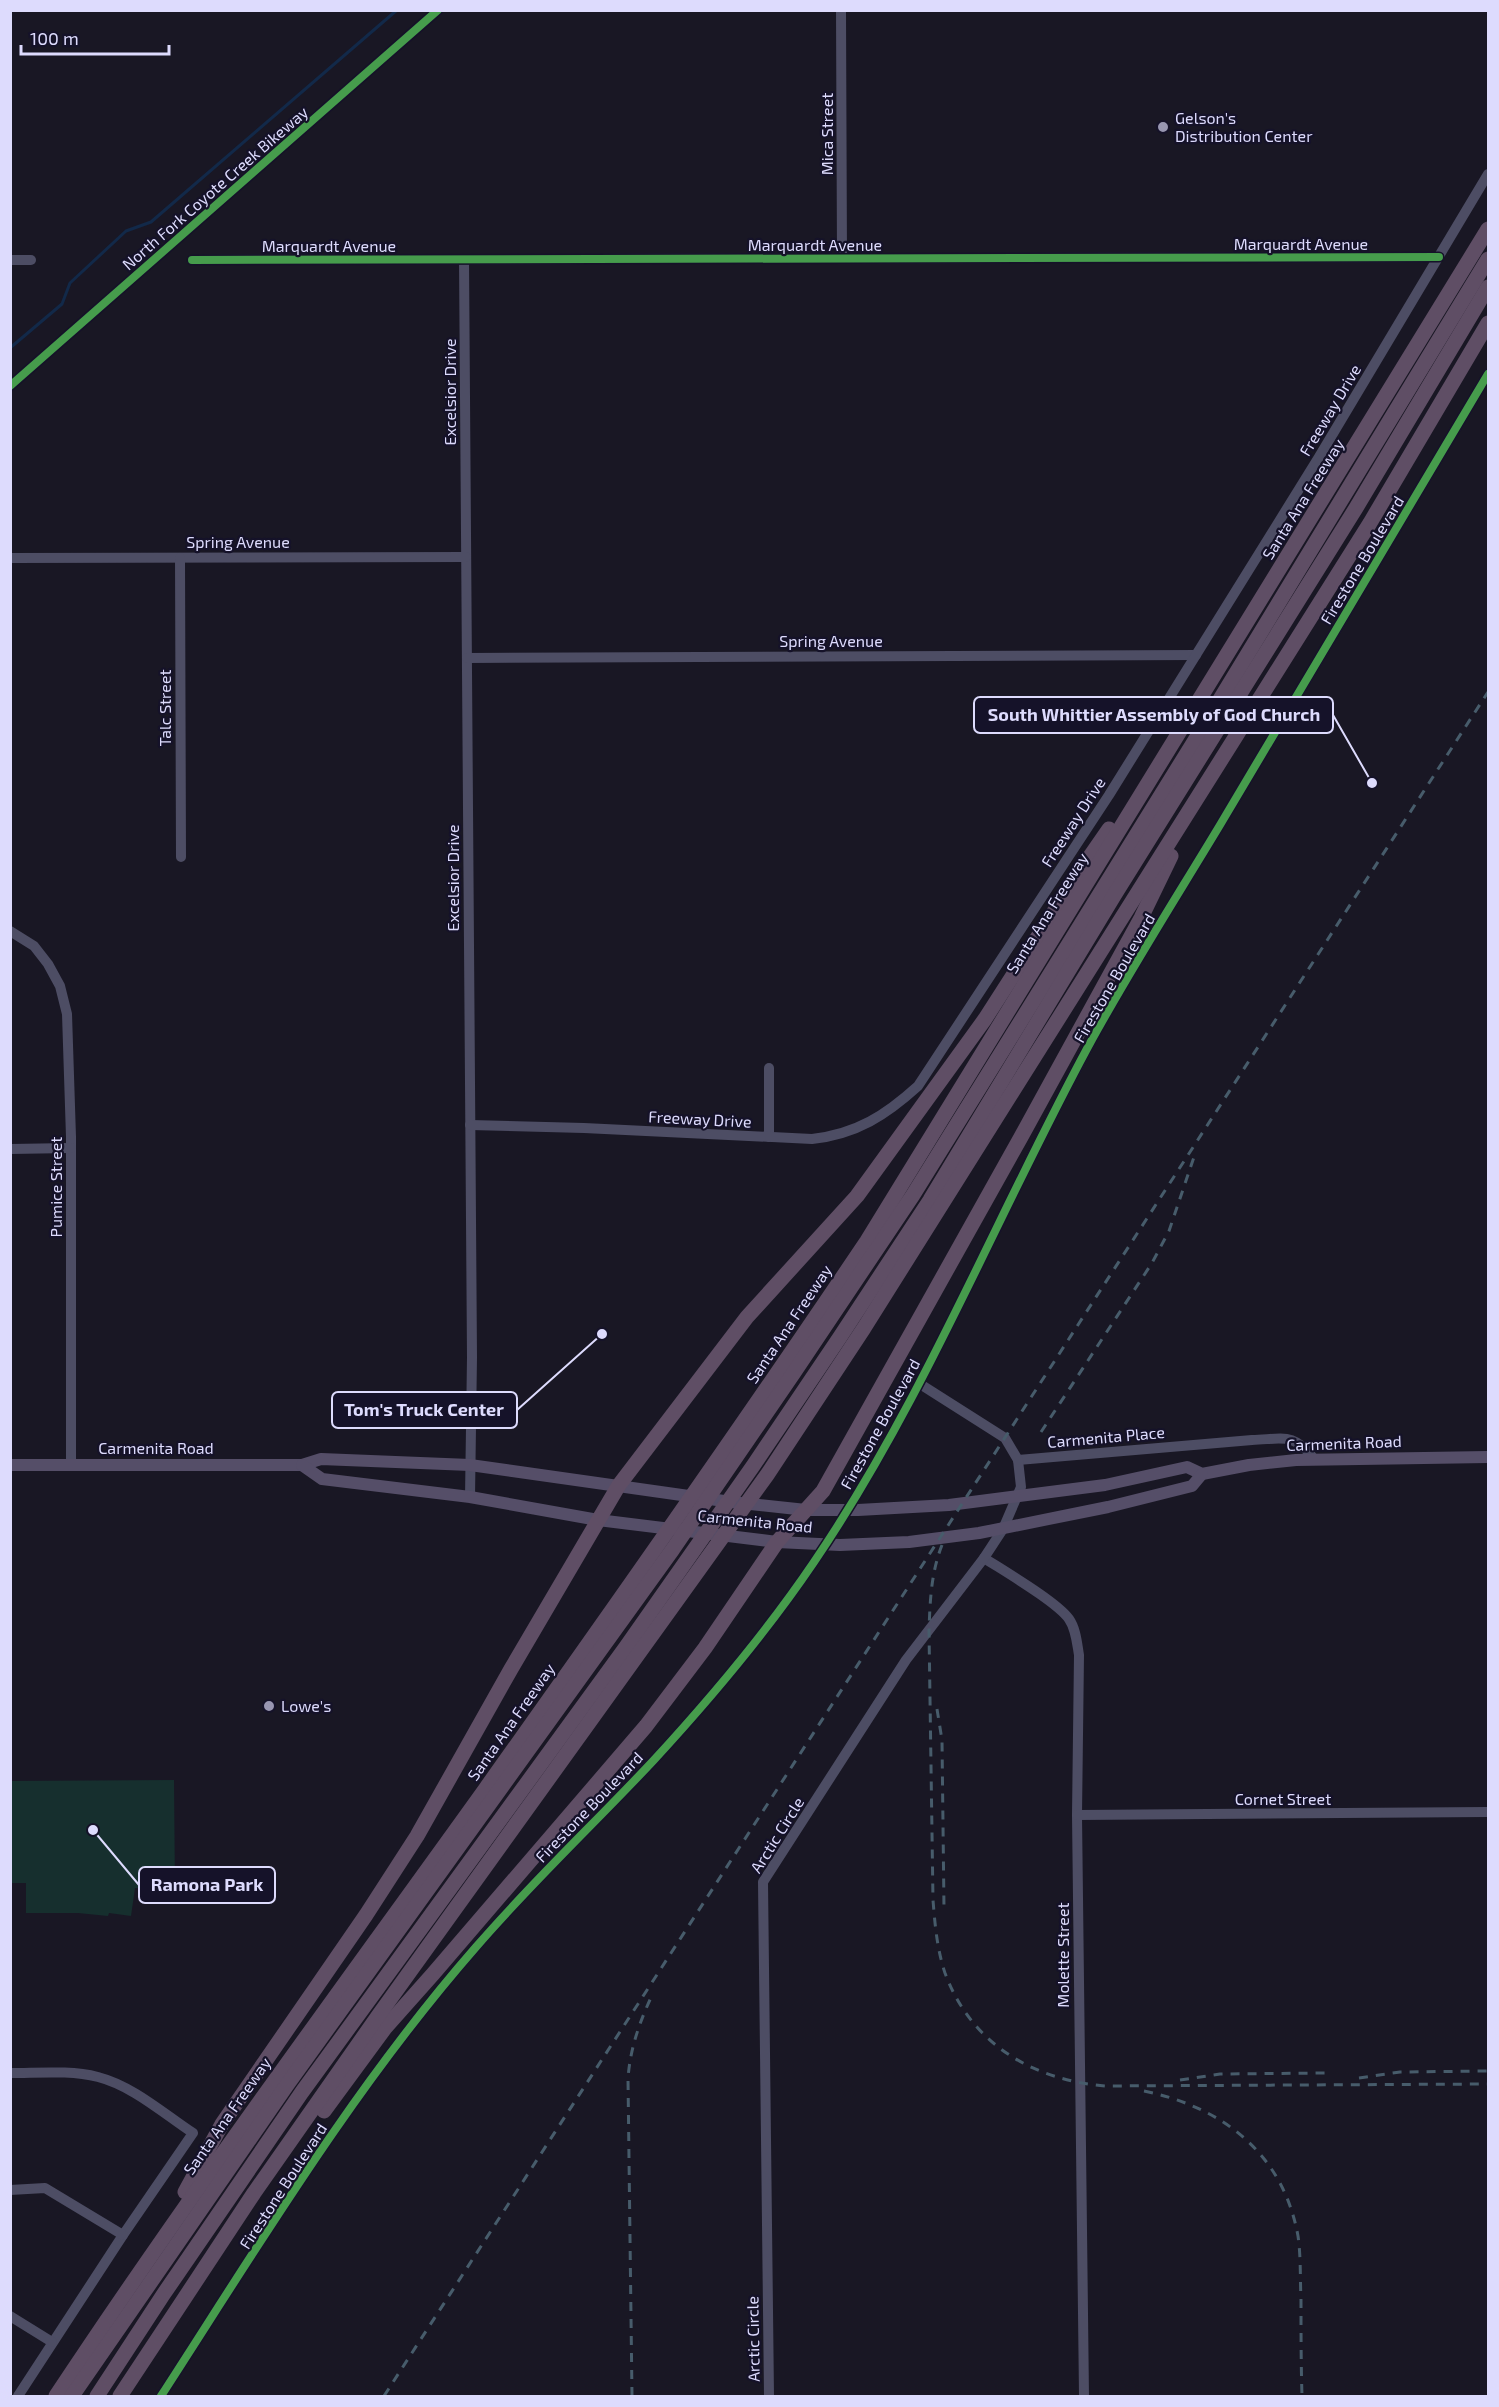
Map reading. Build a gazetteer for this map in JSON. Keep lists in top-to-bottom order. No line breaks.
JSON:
{"streets":{"highway":["Santa Ana Freeway"],"main road":["Carmenita Road"],"street":["Mica Street","Marquardt Avenue","Excelsior Drive","Freeway Drive","Spring Avenue","Firestone Boulevard","Talc Street","Pumice Street","Carmenita Place","Cornet Street","Arctic Circle","Molette Street"],"cycle path":["North Fork Coyote Creek Bikeway"]},"crossings":[["Mica Street","Marquardt Avenue"],["Marquardt Avenue","Excelsior Drive"],["Marquardt Avenue","Freeway Drive"],["Excelsior Drive","Freeway Drive"],["Excelsior Drive","Spring Avenue"],["Excelsior Drive","Carmenita Road"],["Freeway Drive","Spring Avenue"],["Spring Avenue","Talc Street"],["Pumice Street","Carmenita Road"],["Carmenita Place","Carmenita Road"],["Carmenita Place","Arctic Circle"],["Cornet Street","Molette Street"],["Arctic Circle","Molette Street"]],"places":["Gelson's Distribution Center","South Whittier Assembly of God Church","Tom's Truck Center","Lowe's","Ramona Park"],"scale_bar":"100 m"}
